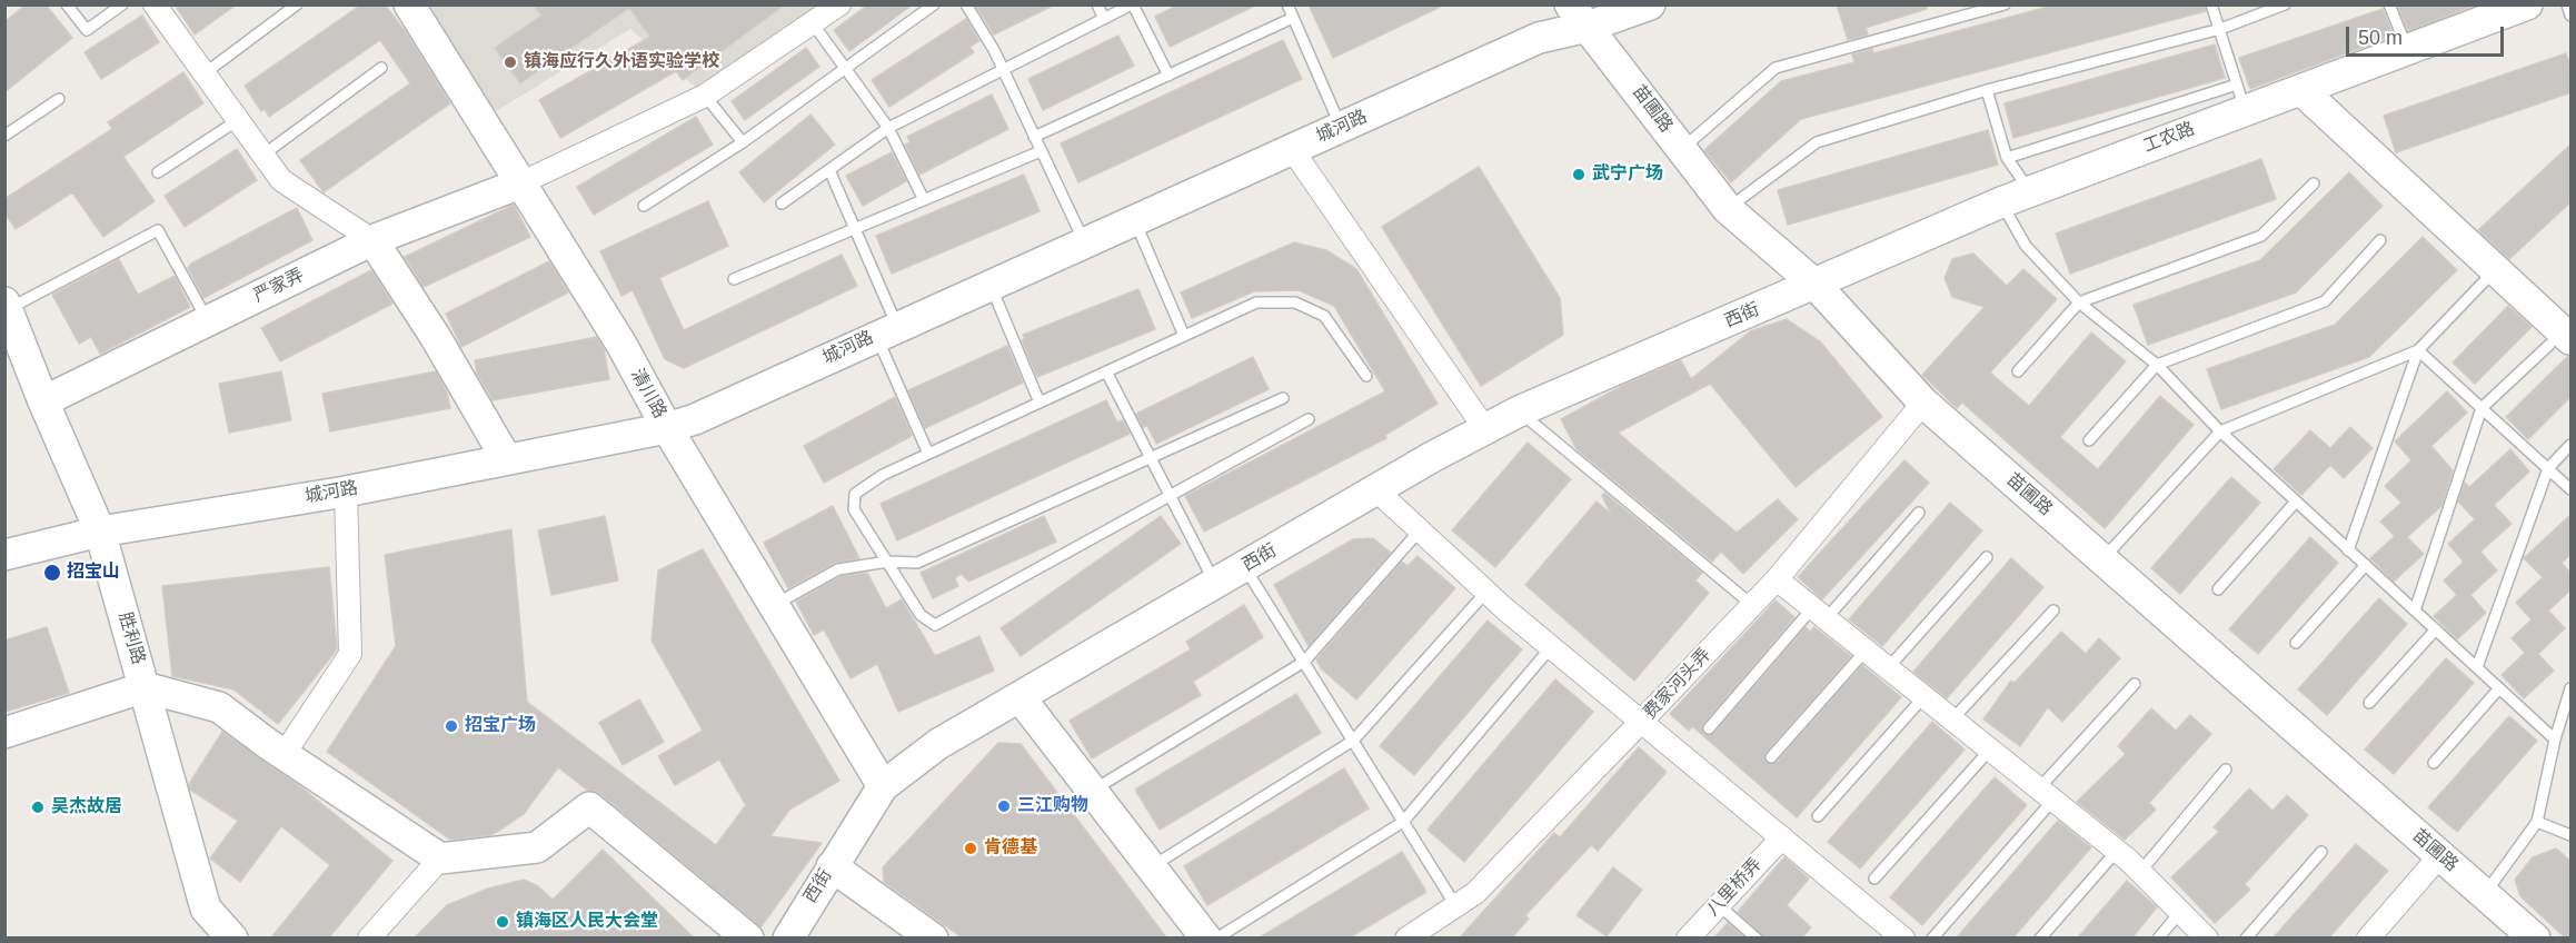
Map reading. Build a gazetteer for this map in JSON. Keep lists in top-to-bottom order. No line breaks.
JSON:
{"streets":{"street":["苗圃路","城河路","工农路","严家弄","西街","清川路","胜利路","费家河头弄","八里桥弄"]},"crossings":[["苗圃路","城河路"],["苗圃路","工农路"],["苗圃路","西街"],["苗圃路","费家河头弄"],["城河路","清川路"],["城河路","胜利路"],["工农路","西街"],["严家弄","清川路"],["严家弄","胜利路"],["西街","清川路"]],"places":["镇海应行久外语实验学校","武宁广场","招宝山","招宝广场","三江购物","吴杰故居","肯德基","镇海区人民大会堂"],"scale_bar":"50 m"}
